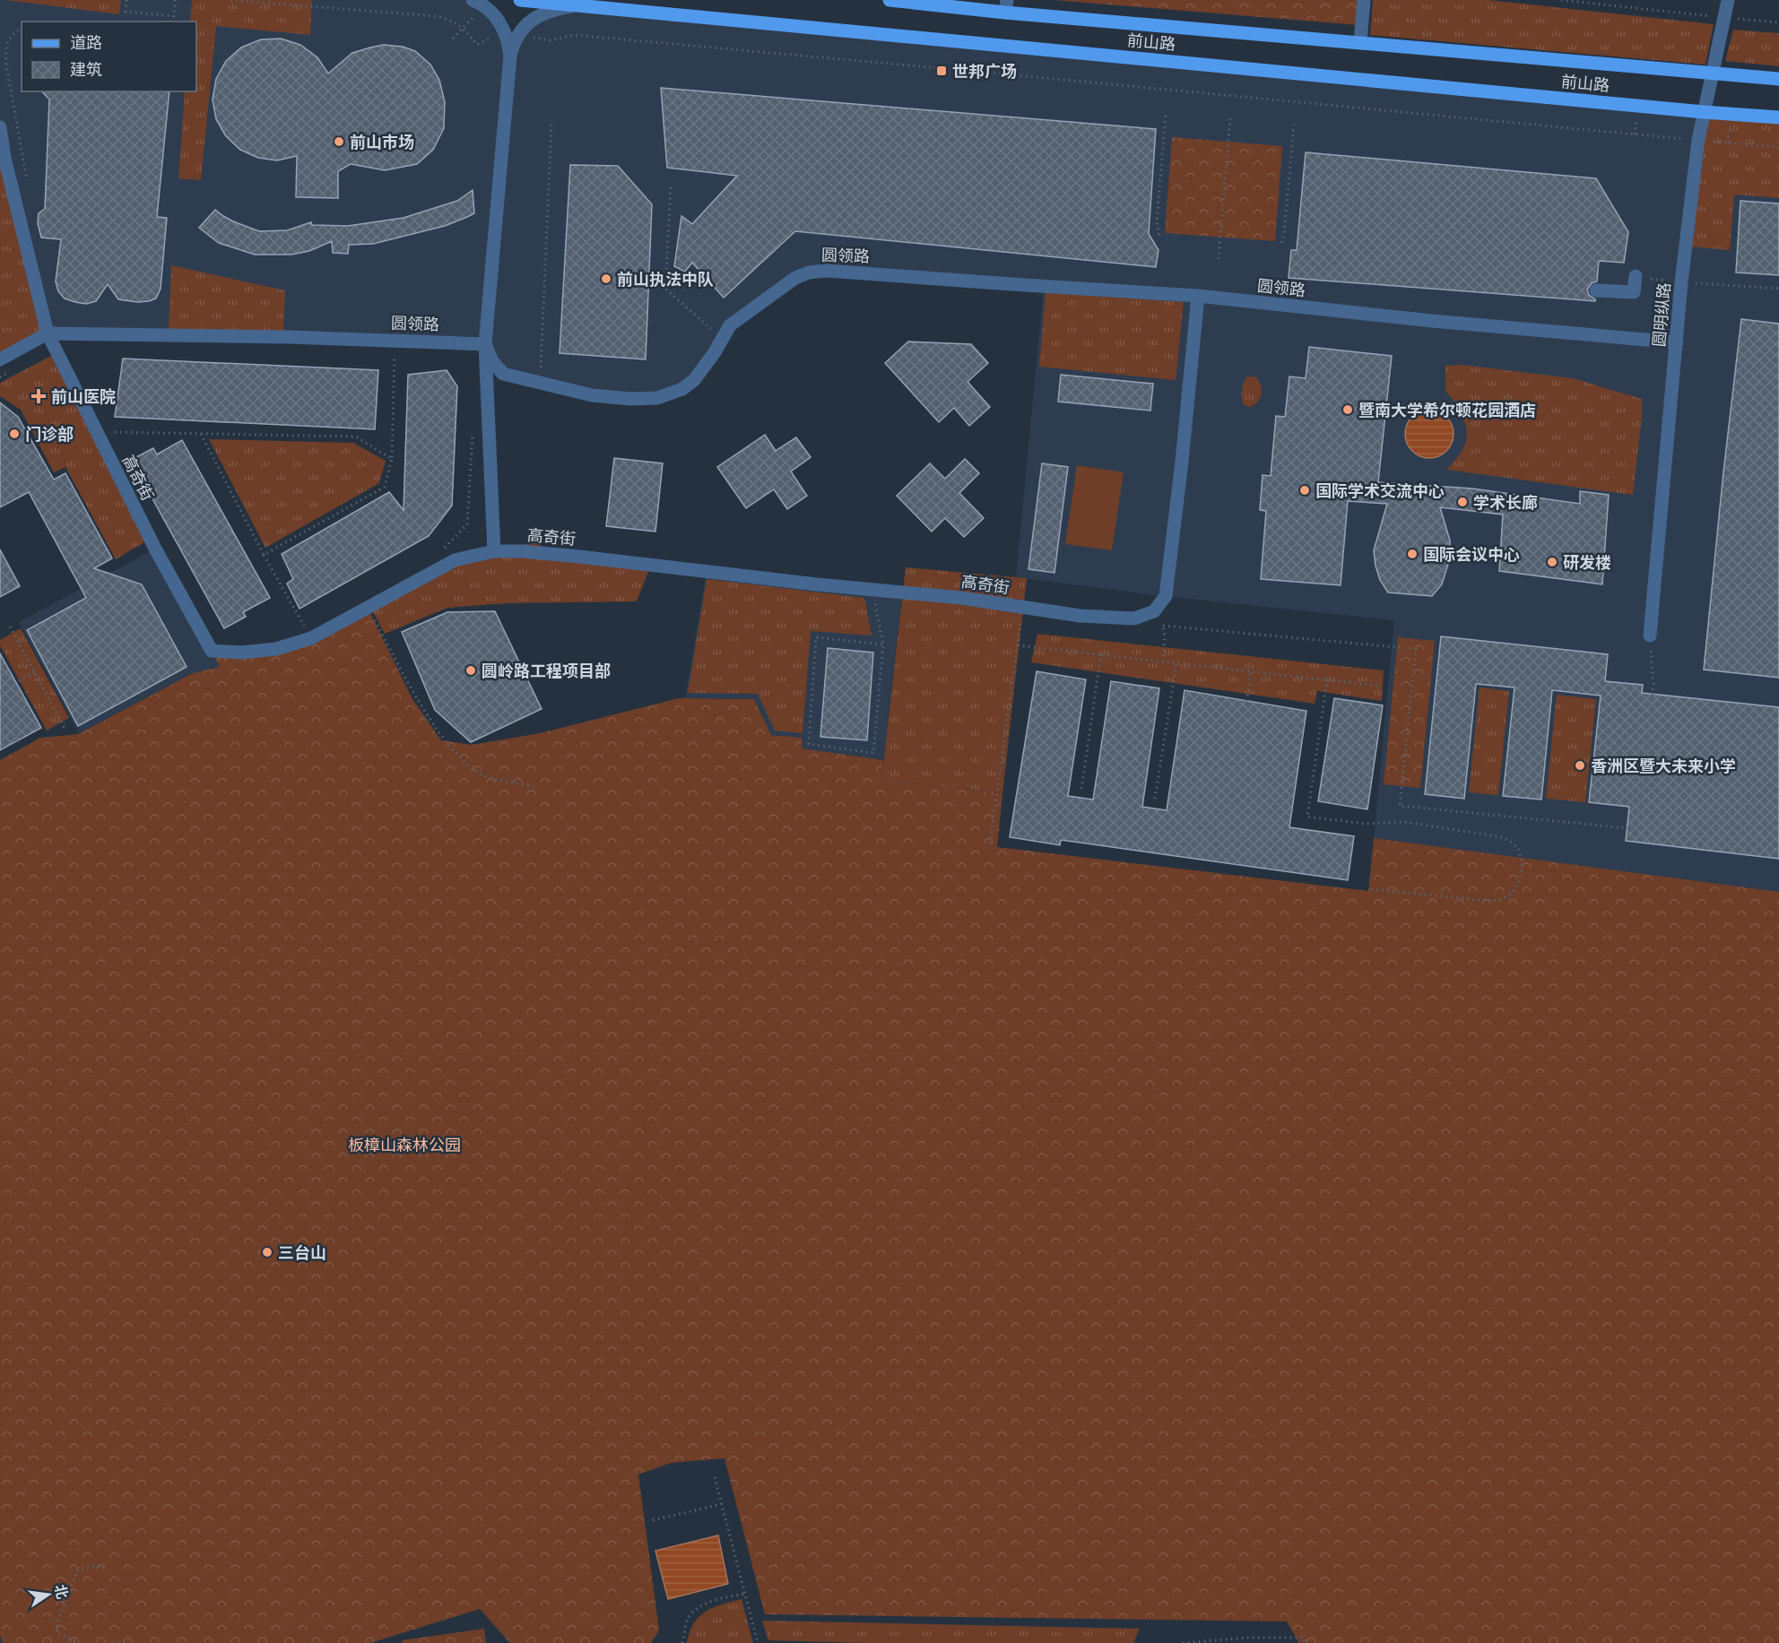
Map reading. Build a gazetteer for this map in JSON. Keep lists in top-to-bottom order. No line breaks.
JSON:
{"streets":{"main road":["前山路"],"lane":["圆领路","圆明纵路","高奇街"]},"crossings":[["前山路","圆明纵路"],["圆领路","圆明纵路"],["圆领路","高奇街"]],"parks":["板樟山森林公园"],"places":{"transit":["世邦广场"],"other":["前山市场","前山执法中队","暨南大学希尔顿花园酒店","门诊部","国际学术交流中心","学术长廊","国际会议中心","研发楼","圆岭路工程项目部","香洲区暨大未来小学","三台山"],"health":["前山医院"]},"legend":["道路","建筑"],"north":"right"}
